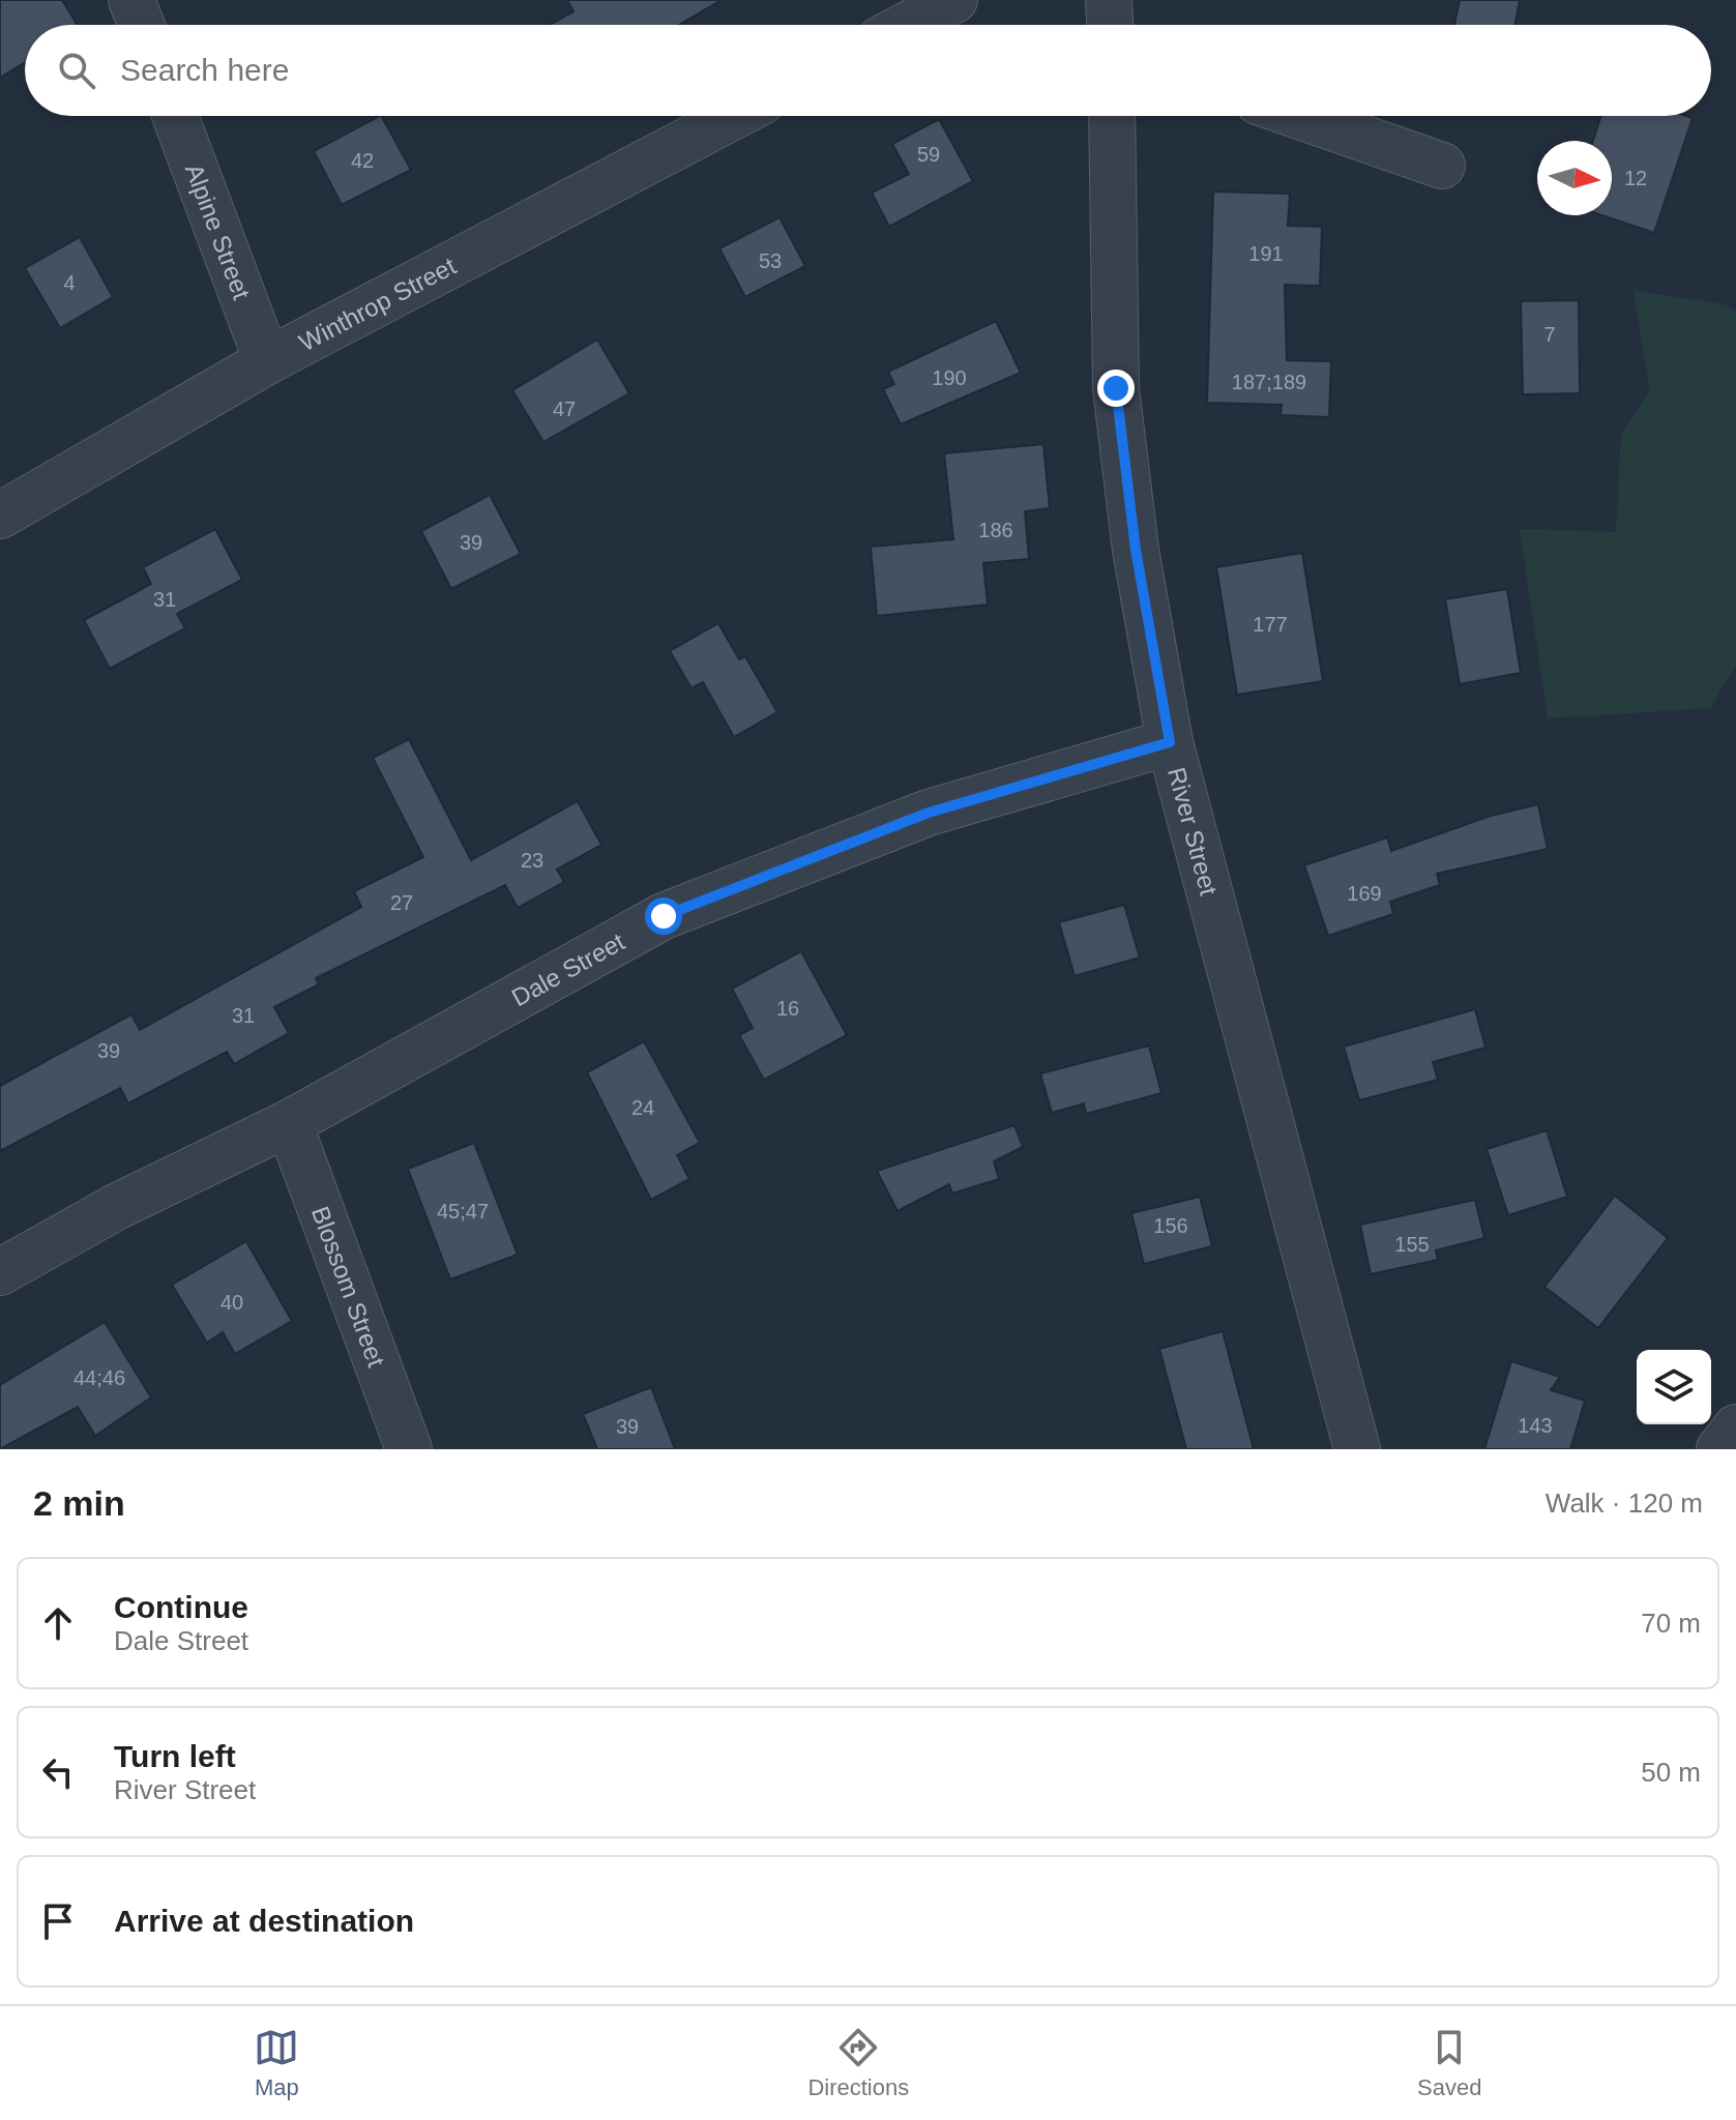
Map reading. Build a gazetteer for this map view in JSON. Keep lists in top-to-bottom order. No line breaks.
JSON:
{"streets":{"street":["Alpine Street","Winthrop Street","River Street","Dale Street","Blossom Street"]},"crossings":[["Alpine Street","Winthrop Street"],["River Street","Dale Street"],["Dale Street","Blossom Street"]],"house_numbers":["59","42","12","191","53","4","7","190","187;189","47","186","39","31","177","23","169","27","16","31","39","24","45;47","156","155","40","44;46","143","39"],"north":"right","page":{"search":"Search here","heading":["2 min","Walk · 120 m"],"list":[["Continue","Dale Street","70 m"],["Turn left","River Street","50 m"],"Arrive at destination"],"nav":["Map","Directions","Saved"]}}
